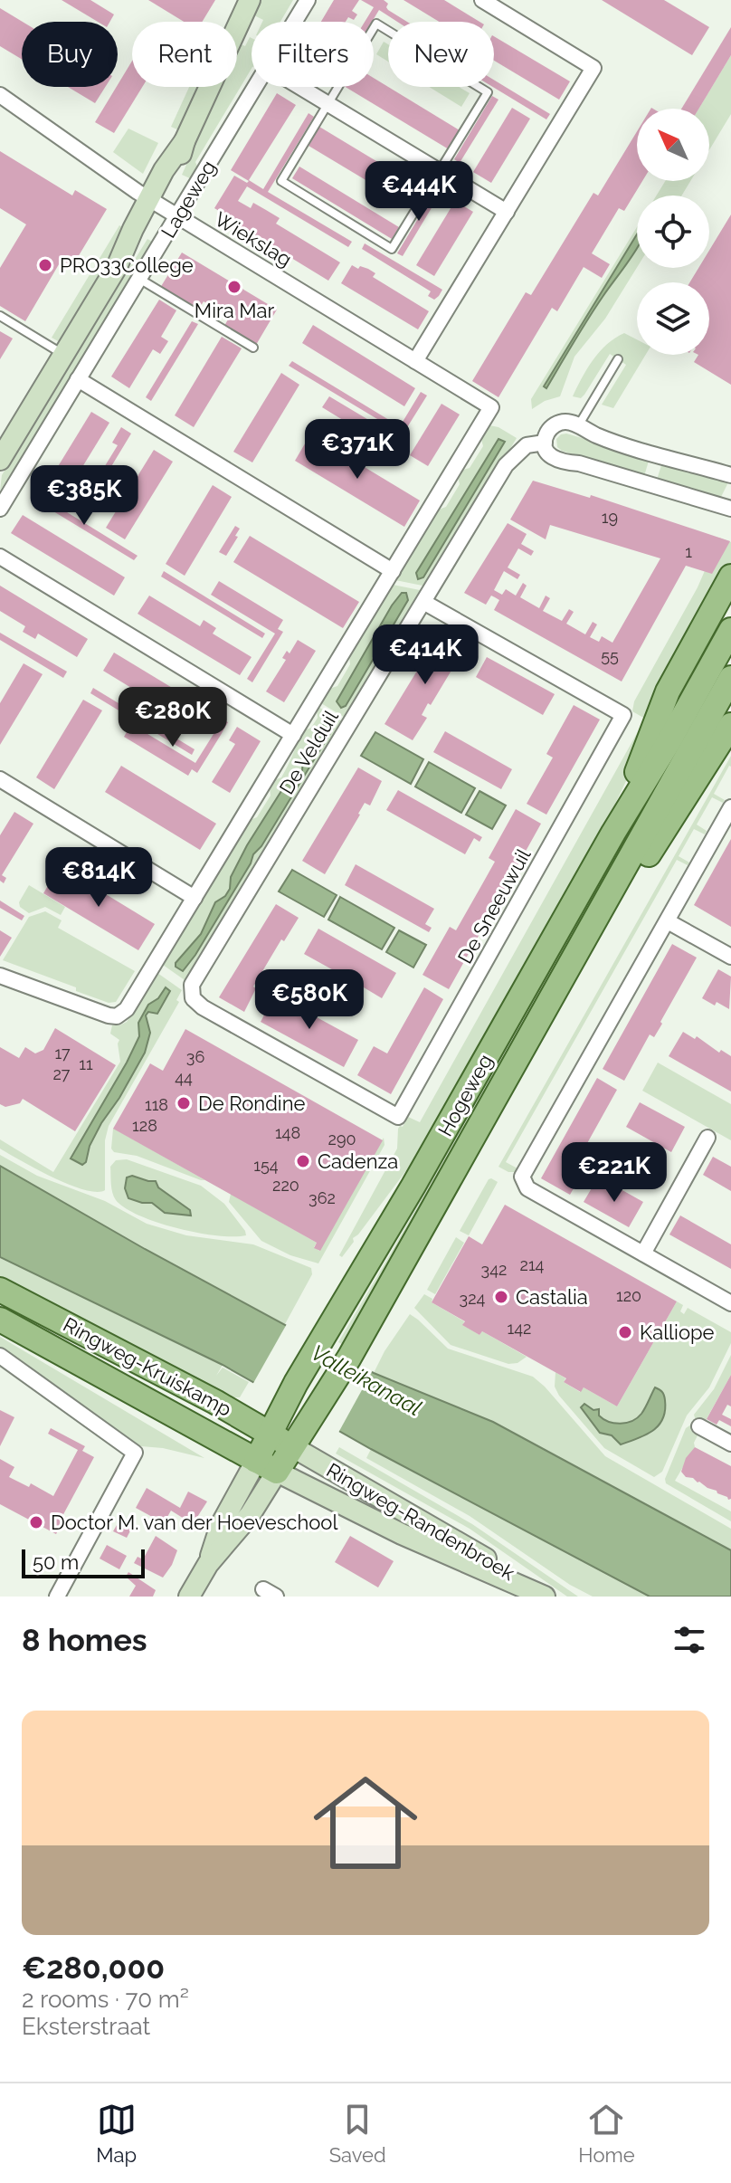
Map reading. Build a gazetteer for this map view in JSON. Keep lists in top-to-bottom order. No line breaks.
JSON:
{"streets":{"main road":["Lageweg","Hogeweg","Ringweg-Kruiskamp","Ringweg-Randenbroek"],"street":["Wiekslag","De Velduil","De Sneeuwuil"]},"crossings":[["Lageweg","Wiekslag"],["De Velduil","De Sneeuwuil"],["Hogeweg","Ringweg-Kruiskamp"],["Hogeweg","Ringweg-Randenbroek"],["Ringweg-Kruiskamp","Ringweg-Randenbroek"]],"water":["Valleikanaal"],"places":["PRO33College","Mira Mar","De Rondine","Cadenza","Castalia","Kalliope","Doctor M. van der Hoeveschool"],"house_numbers":["19","1","55","17","36","11","27","44","118","128","148","290","154","220","362","214","342","120","324","142"],"scale_bar":"50 m","north":"top left","page":{"chip":["Buy","Rent","Filters","New"],"price":["€444K","€371K","€385K","€414K","€280K","€814K","€580K","€221K"],"scale":"50 m","heading":"8 homes","list":[{"name":"€280,000","note":"2 rooms · 70 m² · Eksterstraat"}],"tabs":["Map","Saved","Home"]}}
